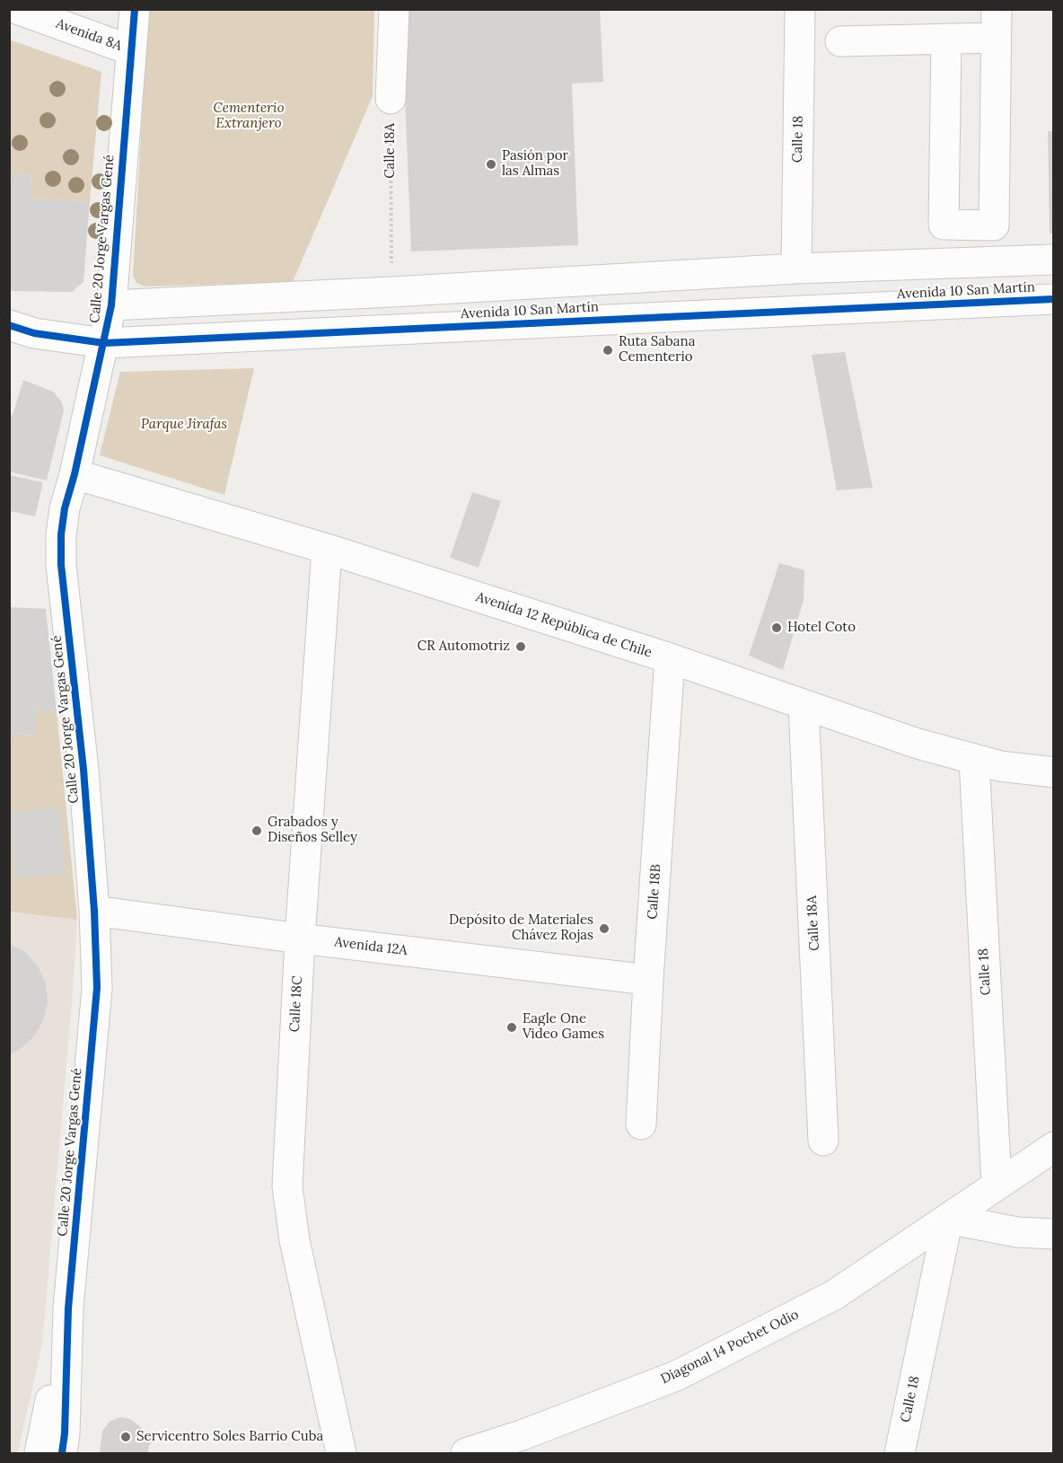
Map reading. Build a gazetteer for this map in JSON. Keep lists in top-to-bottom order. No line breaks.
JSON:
{"streets":{"street":["Avenida 8A","Calle 18","Calle 18A","Calle 20 Jorge Vargas Gené","Avenida 10 San Martín","Avenida 12 República de Chile","Calle 18B","Avenida 12A","Calle 18C","Diagonal 14 Pochet Odio"]},"crossings":[["Avenida 8A","Calle 20 Jorge Vargas Gené"],["Calle 18","Avenida 10 San Martín"],["Calle 18","Avenida 12 República de Chile"],["Calle 18","Diagonal 14 Pochet Odio"],["Calle 18A","Avenida 10 San Martín"],["Calle 18A","Avenida 12 República de Chile"],["Calle 20 Jorge Vargas Gené","Avenida 10 San Martín"],["Calle 20 Jorge Vargas Gené","Avenida 12 República de Chile"],["Calle 20 Jorge Vargas Gené","Avenida 12A"],["Avenida 12 República de Chile","Calle 18B"],["Avenida 12 República de Chile","Calle 18C"],["Calle 18B","Avenida 12A"],["Avenida 12A","Calle 18C"]],"parks":["Cementerio Extranjero","Parque Jirafas"],"places":["Pasión por las Almas","Ruta Sabana Cementerio","Hotel Coto","CR Automotriz","Grabados y Diseños Selley","Depósito de Materiales Chávez Rojas","Eagle One Video Games","Servicentro Soles Barrio Cuba"]}
